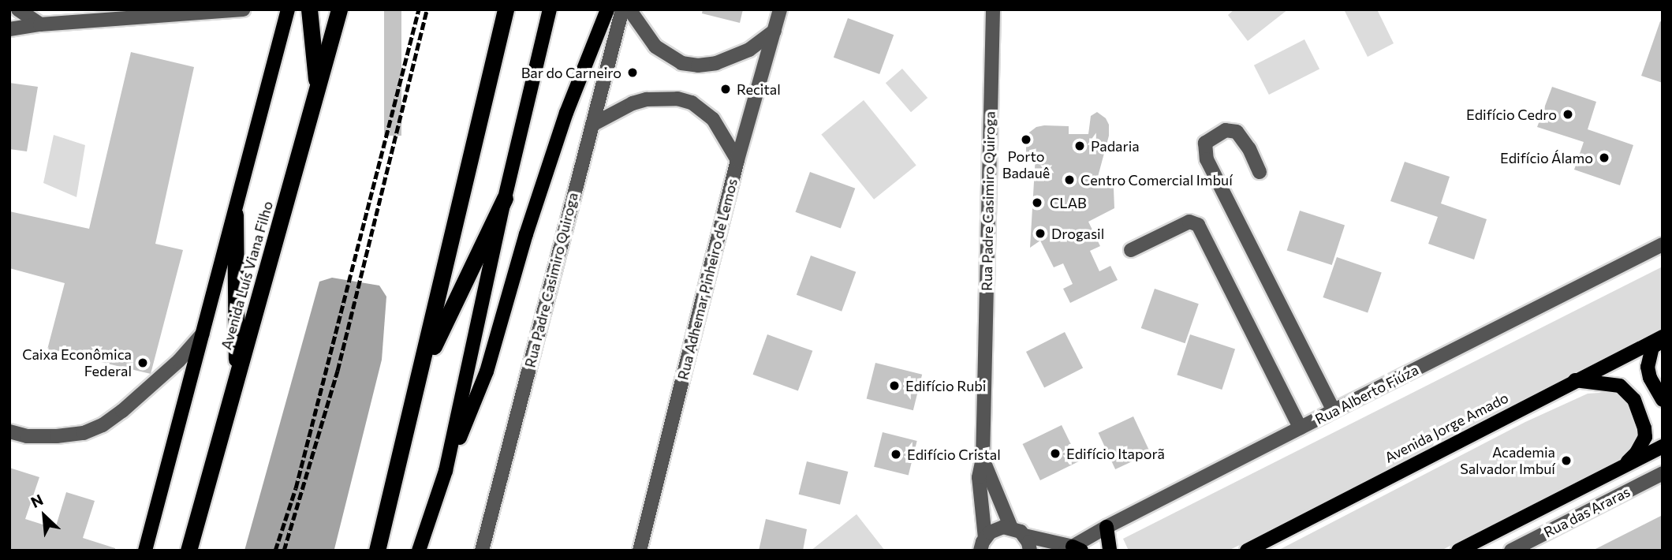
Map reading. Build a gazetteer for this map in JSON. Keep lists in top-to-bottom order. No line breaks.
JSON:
{"streets":{"highway":["Avenida Luís Viana Filho"],"main road":["Avenida Jorge Amado"],"street":["Rua Padre Casimiro Quiroga","Rua Adhemar Pinheiro de Lemos","Rua Alberto Fiúza","Rua das Araras"]},"crossings":[["Rua Padre Casimiro Quiroga","Rua Alberto Fiúza"]],"places":["Bar do Carneiro","Recital","Edifício Cedro","Porto Badauê","Padaria","Edifício Álamo","Centro Comercial Imbuí","CLAB","Drogasil","Caixa Econômica Federal","Edifício Rubi","Edifício Itaporã","Edifício Cristal","Academia Salvador Imbuí"],"north":"top left"}
